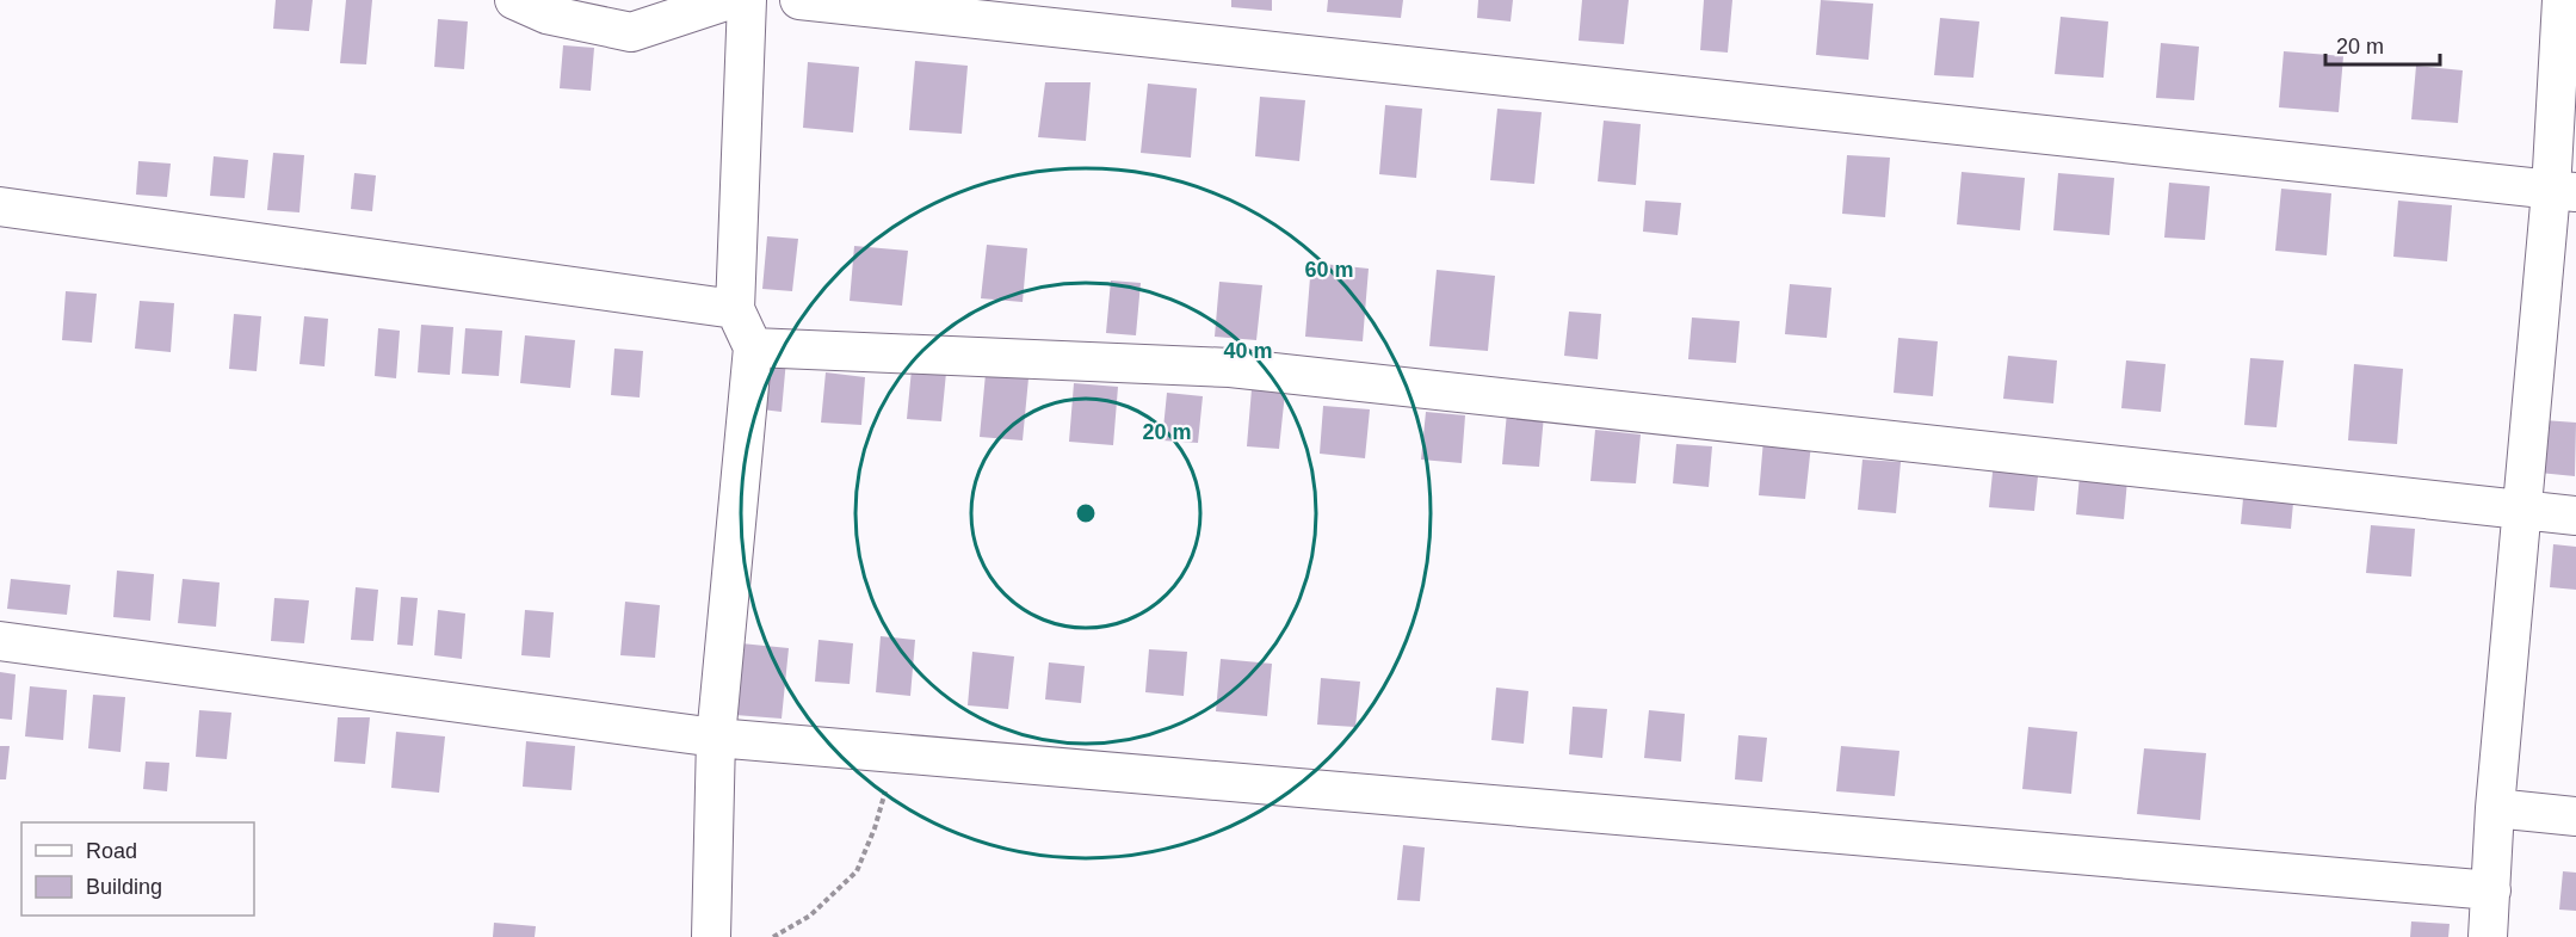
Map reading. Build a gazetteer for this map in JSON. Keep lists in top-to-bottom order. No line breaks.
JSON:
{"legend":["Road","Building"],"scale_bar":"20 m","rings":["60 m","40 m","20 m"]}
